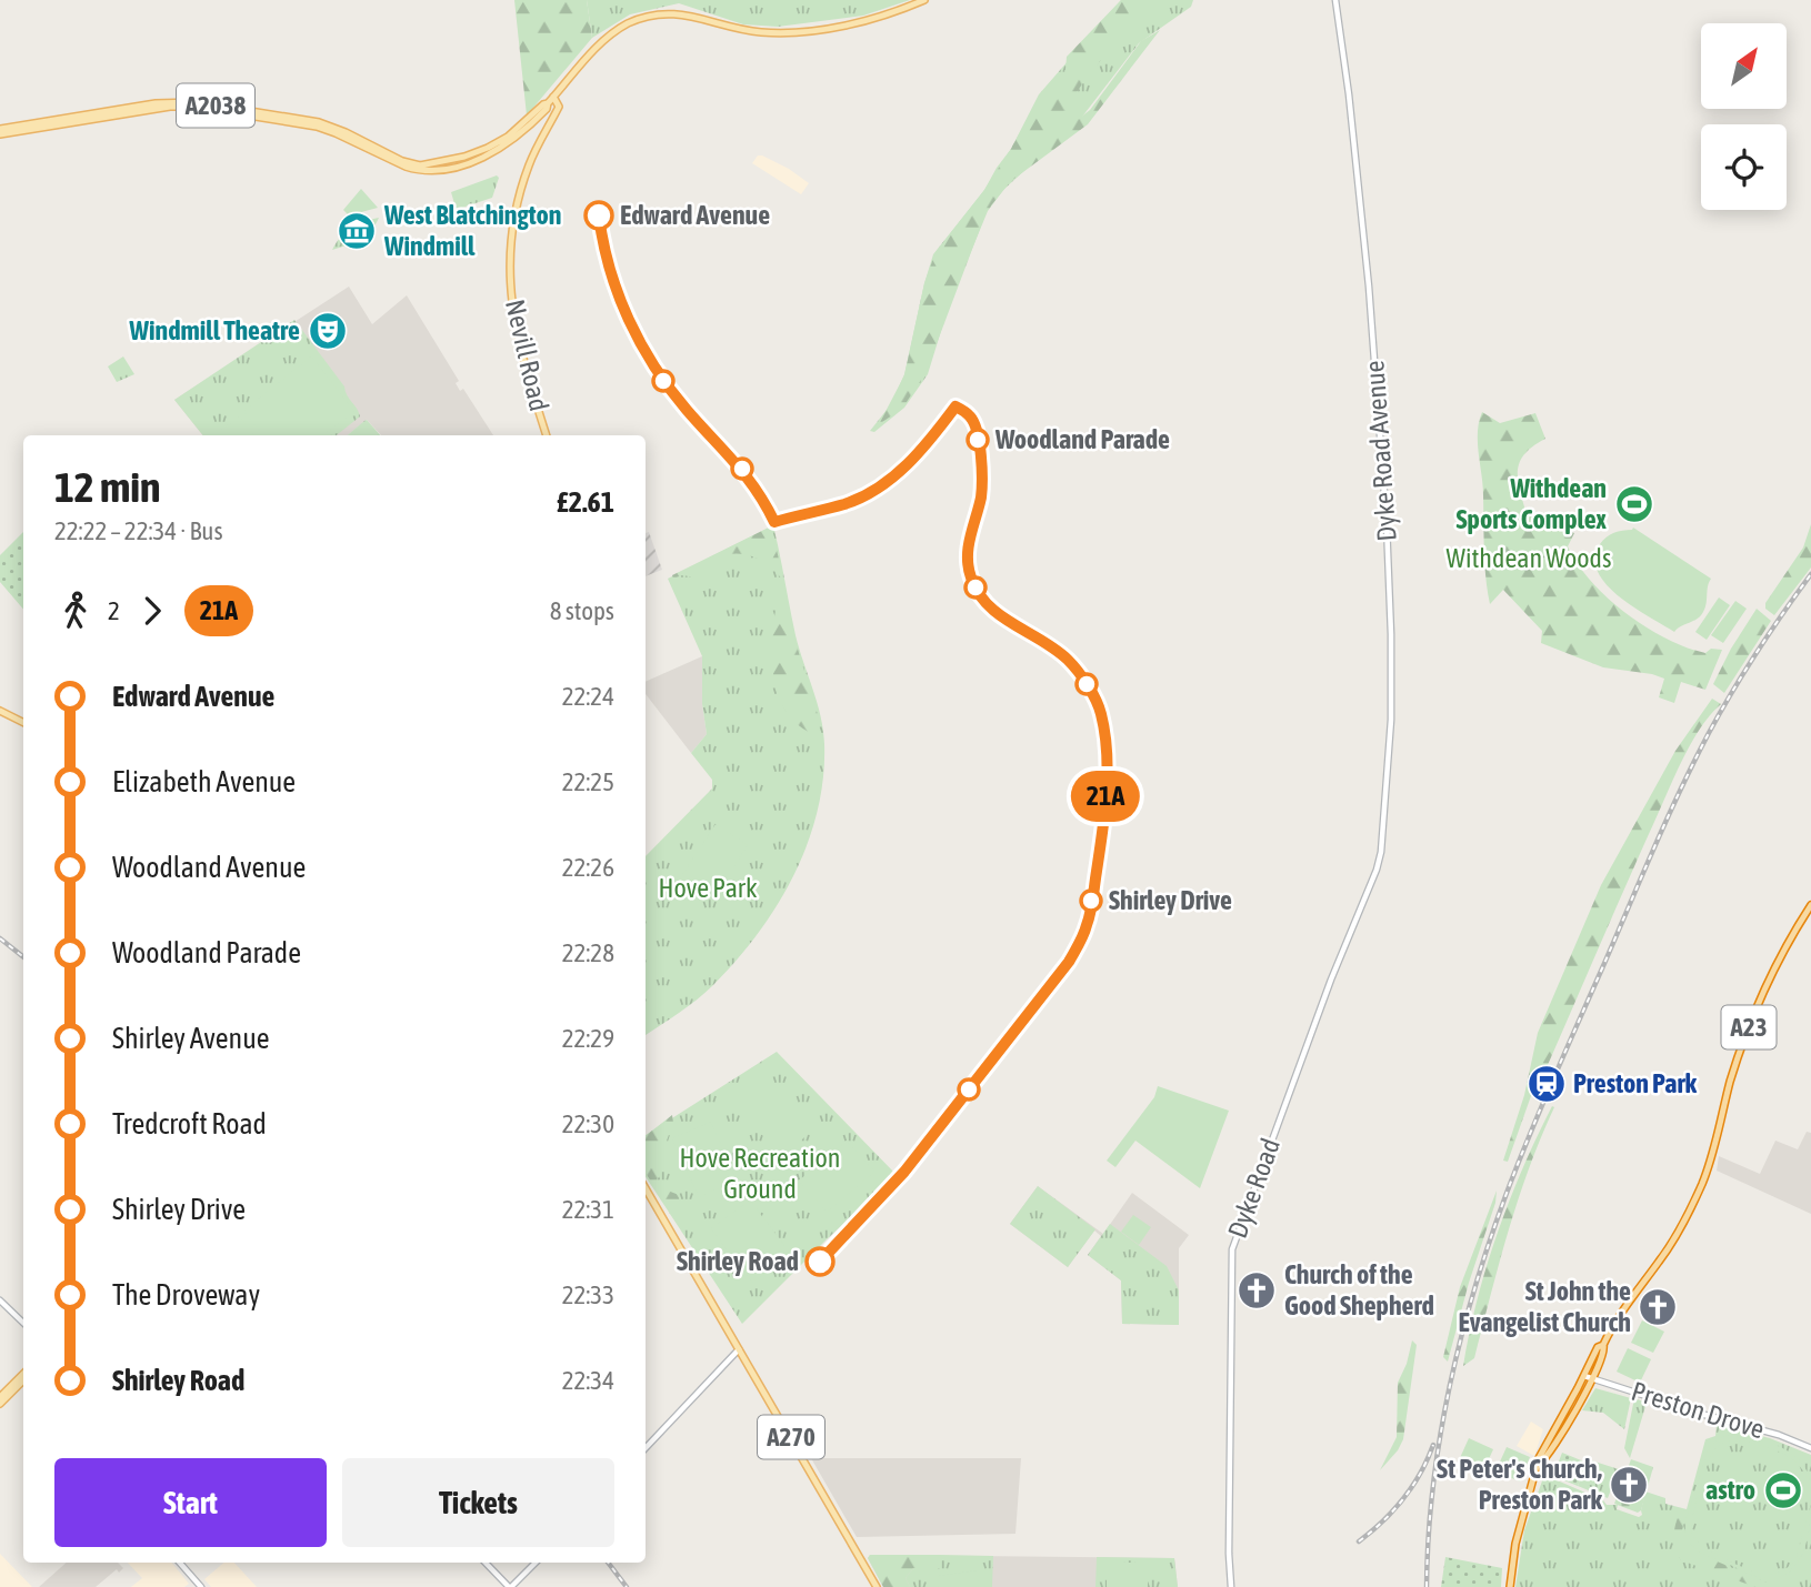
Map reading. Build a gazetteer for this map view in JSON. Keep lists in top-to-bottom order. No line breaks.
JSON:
{"streets":{"highway":["A23"],"main road":["A2038","Nevill Road","A270"],"street":["Dyke Road Avenue","Dyke Road","Preston Drove"]},"crossings":[["A2038","Nevill Road"],["Dyke Road Avenue","Dyke Road"],["A23","Preston Drove"]],"parks":["Withdean Woods","Hove Park","Hove Recreation Ground"],"places":{"other":["Edward Avenue","Woodland Parade","Shirley Drive","Shirley Road"],"museum":["West Blatchington Windmill"],"theatre":["Windmill Theatre"],"sports":["Withdean Sports Complex","astro"],"station":["Preston Park"],"church":["Church of the Good Shepherd","St John the Evangelist Church","St Peter's Church, Preston Park"]},"lines":["bus line 21A"],"north":"top right","page":{"on_map":"21A","heading":["12 min","22:22 – 22:34 · Bus","£2.61"],"legs":["2","21A","8 stops"],"list":[{"name":"Edward Avenue","value":"22:24"},{"name":"Elizabeth Avenue","value":"22:25"},{"name":"Woodland Avenue","value":"22:26"},{"name":"Woodland Parade","value":"22:28"},{"name":"Shirley Avenue","value":"22:29"},{"name":"Tredcroft Road","value":"22:30"},{"name":"Shirley Drive","value":"22:31"},{"name":"The Droveway","value":"22:33"},{"name":"Shirley Road","value":"22:34"}],"buttons":["Start","Tickets"]}}
